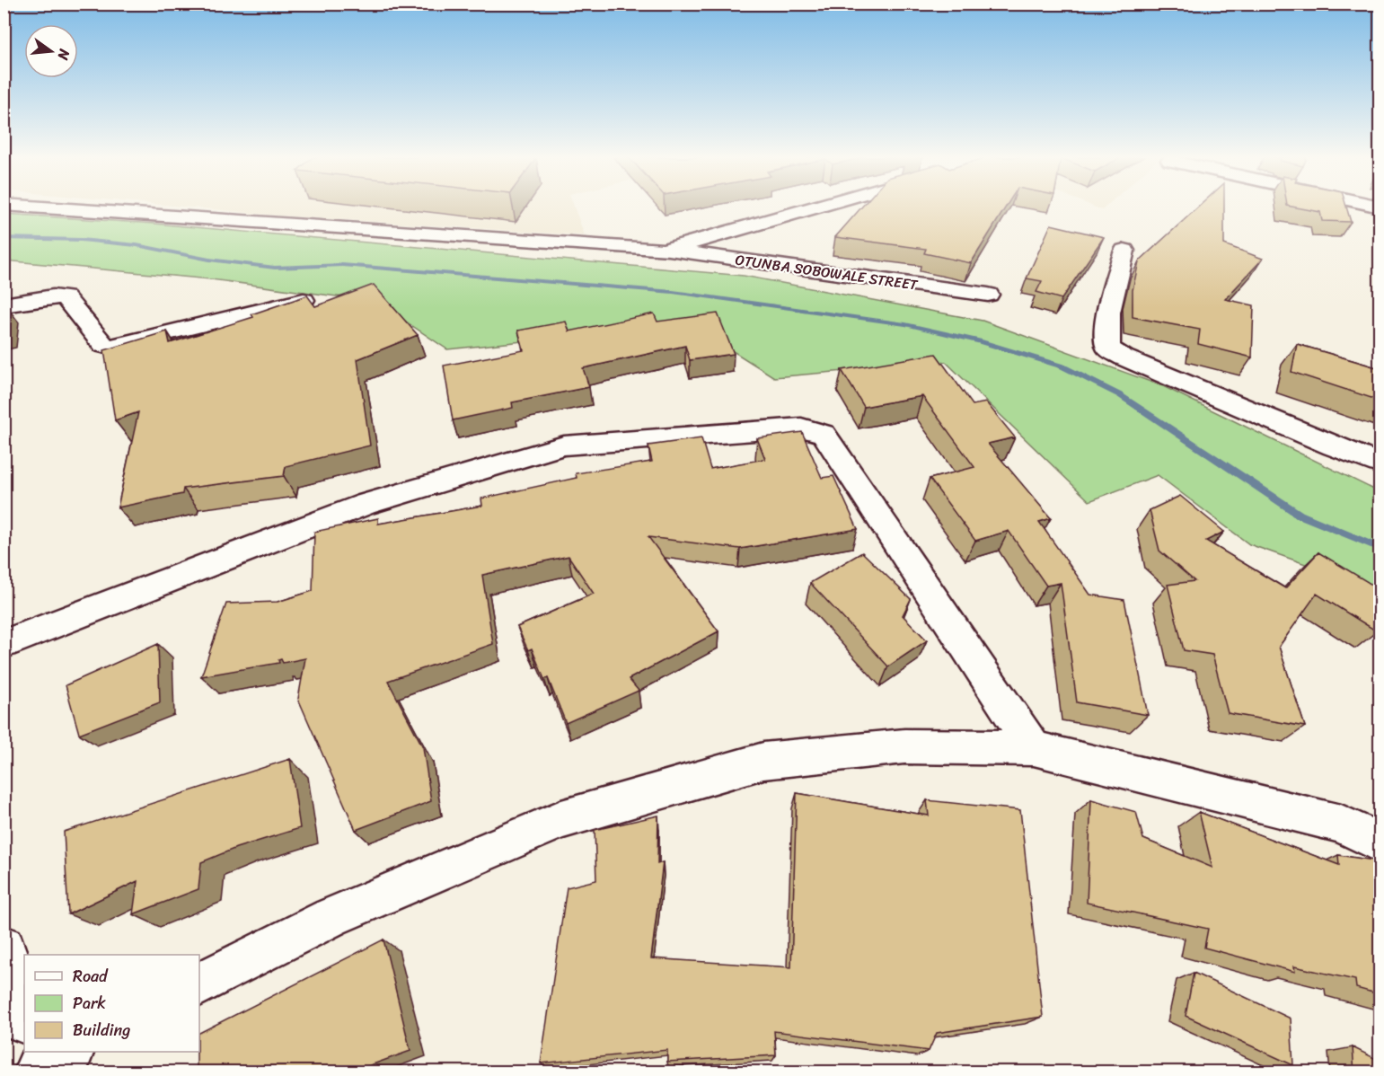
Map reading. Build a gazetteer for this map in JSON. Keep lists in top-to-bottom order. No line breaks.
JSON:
{"streets":{"street":["OTUNBA SOBOWALE STREET"]},"legend":["Road","Park","Building"],"north":"right"}
